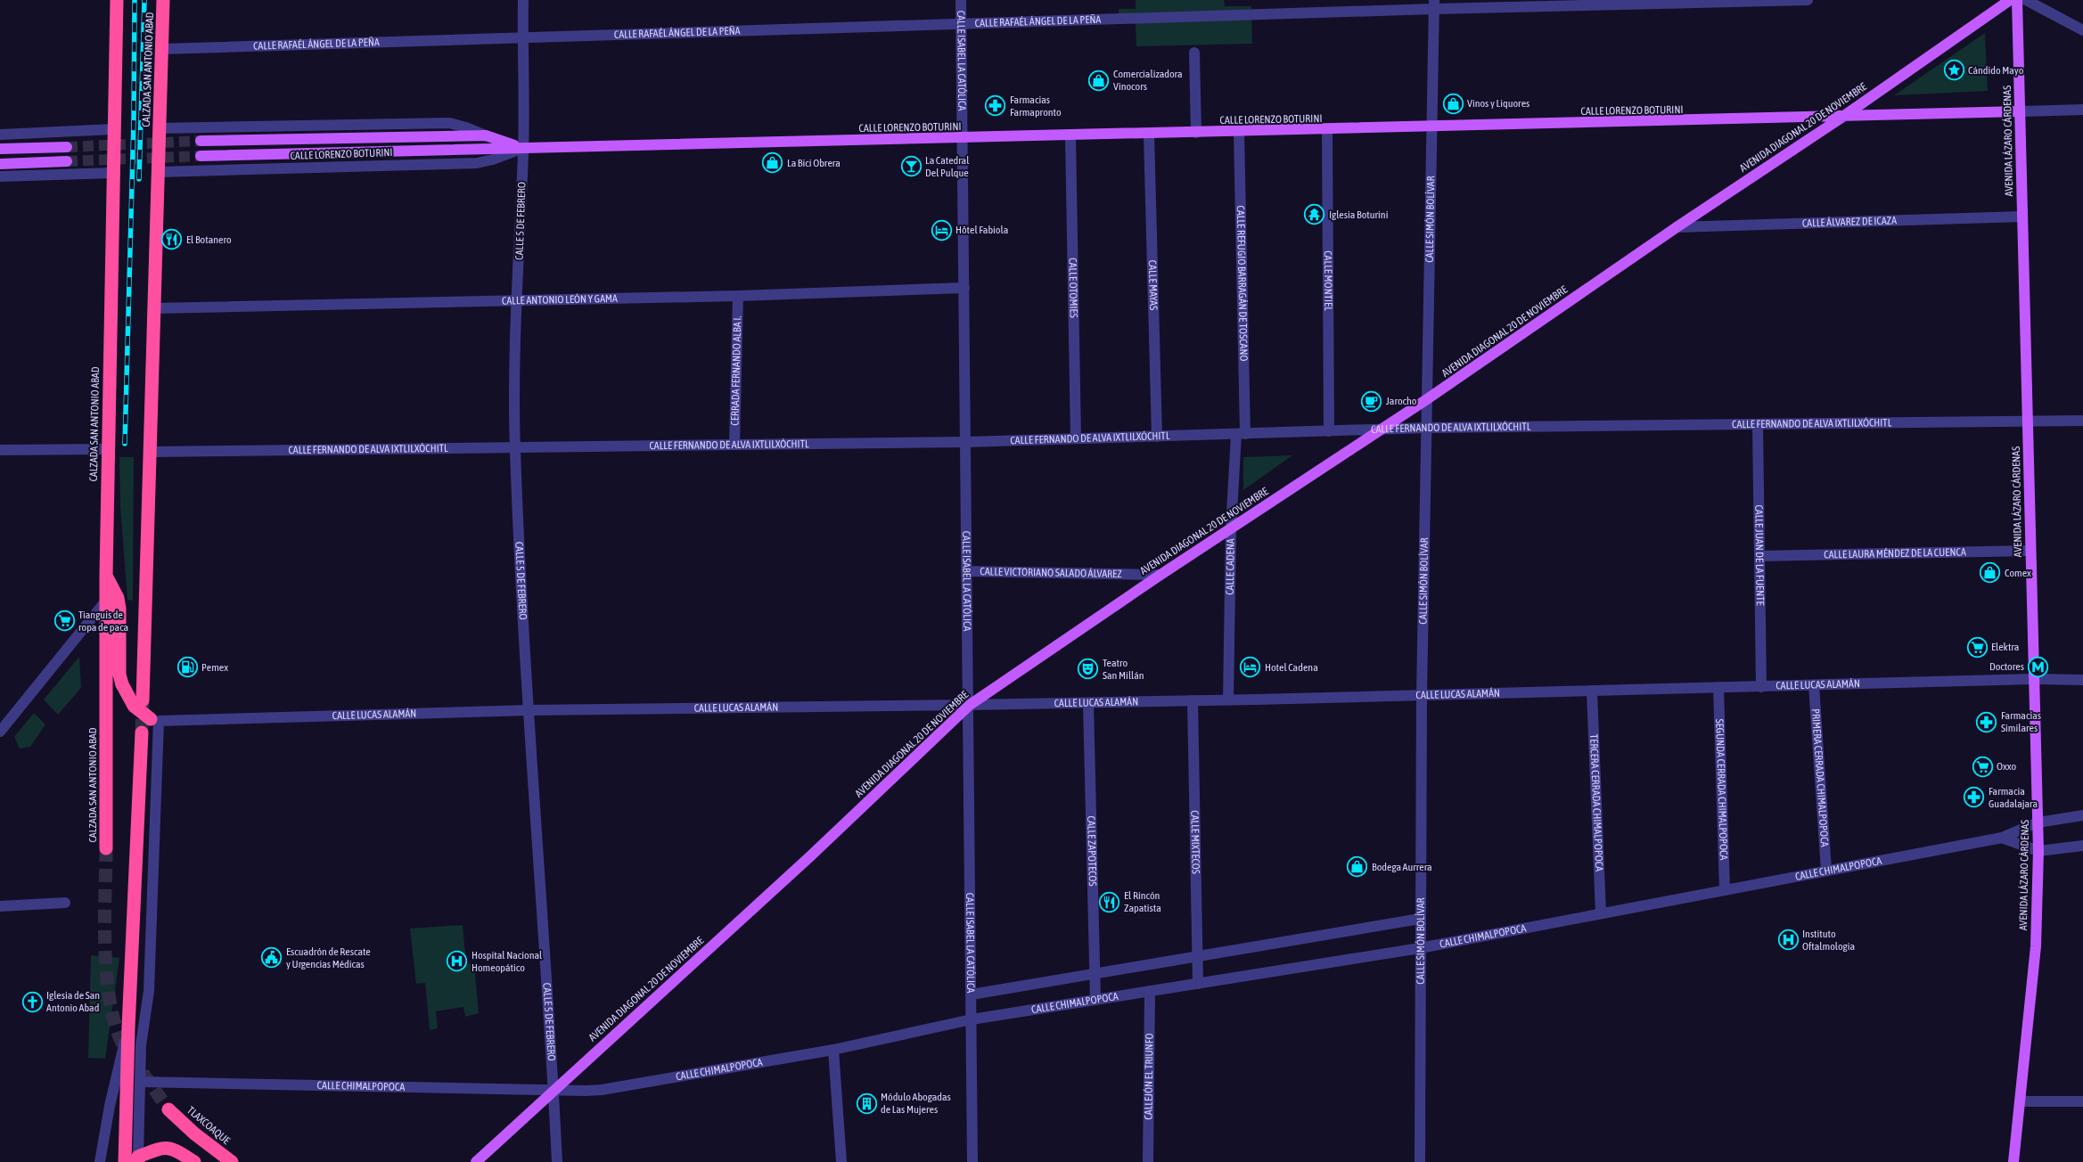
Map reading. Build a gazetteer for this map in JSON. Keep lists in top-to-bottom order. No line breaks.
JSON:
{"streets":{"highway":["CALZADA SAN ANTONIO ABAD","TLAXCOAQUE"],"main road":["CALLE LORENZO BOTURINI","AVENIDA DIAGONAL 20 DE NOVIEMBRE","AVENIDA LÁZARO CÁRDENAS"],"street":["CALLE RAFAÉL ÁNGEL DE LA PEÑA","CALLE ISABEL LA CATÓLICA","CALLE SIMÓN BOLÍVAR","CALLE 5 DE FEBRERO","CALLE ÁLVAREZ DE ICAZA","CALLE MONTIEL","CALLE REFUGIO BARRAGÁN DE TOSCANO","CALLE MAYAS","CALLE OTOMIES","CALLE ANTONIO LEÓN Y GAMA","CERRADA FERNANDO ALBA I.","CALLE FERNANDO DE ALVA IXTLILXÓCHITL","CALLE LAURA MÉNDEZ DE LA CUENCA","CALLE JUAN DE LA FUENTE","CALLE CADENA","CALLE VICTORIANO SALADO ÁLVAREZ","CALLE LUCAS ALAMÁN","PRIMERA CERRADA CHIMALPOPOCA","SEGUNDA CERRADA CHIMALPOPOCA","TERCERA CERRADA CHIMALPOPOCA","CALLE MIXTECOS","CALLE ZAPOTECOS","CALLE CHIMALPOPOCA","CALLEJÓN EL TRIUNFO"]},"crossings":[["CALLE RAFAÉL ÁNGEL DE LA PEÑA","CALLE ISABEL LA CATÓLICA"],["CALLE RAFAÉL ÁNGEL DE LA PEÑA","CALZADA SAN ANTONIO ABAD"],["CALLE RAFAÉL ÁNGEL DE LA PEÑA","CALLE SIMÓN BOLÍVAR"],["CALLE RAFAÉL ÁNGEL DE LA PEÑA","CALLE 5 DE FEBRERO"],["CALLE ISABEL LA CATÓLICA","CALLE LORENZO BOTURINI"],["CALLE ISABEL LA CATÓLICA","AVENIDA DIAGONAL 20 DE NOVIEMBRE"],["CALLE ISABEL LA CATÓLICA","CALLE ANTONIO LEÓN Y GAMA"],["CALLE ISABEL LA CATÓLICA","CALLE FERNANDO DE ALVA IXTLILXÓCHITL"],["CALLE ISABEL LA CATÓLICA","CALLE VICTORIANO SALADO ÁLVAREZ"],["CALLE ISABEL LA CATÓLICA","CALLE LUCAS ALAMÁN"],["CALLE ISABEL LA CATÓLICA","CALLE CHIMALPOPOCA"],["CALZADA SAN ANTONIO ABAD","CALLE LORENZO BOTURINI"],["CALZADA SAN ANTONIO ABAD","CALLE ANTONIO LEÓN Y GAMA"],["CALZADA SAN ANTONIO ABAD","CALLE FERNANDO DE ALVA IXTLILXÓCHITL"],["CALLE LORENZO BOTURINI","AVENIDA DIAGONAL 20 DE NOVIEMBRE"],["CALLE LORENZO BOTURINI","AVENIDA LÁZARO CÁRDENAS"],["CALLE LORENZO BOTURINI","CALLE SIMÓN BOLÍVAR"],["CALLE LORENZO BOTURINI","CALLE 5 DE FEBRERO"],["CALLE LORENZO BOTURINI","CALLE MONTIEL"],["CALLE LORENZO BOTURINI","CALLE REFUGIO BARRAGÁN DE TOSCANO"],["CALLE LORENZO BOTURINI","CALLE MAYAS"],["CALLE LORENZO BOTURINI","CALLE OTOMIES"],["AVENIDA DIAGONAL 20 DE NOVIEMBRE","CALLE SIMÓN BOLÍVAR"],["AVENIDA DIAGONAL 20 DE NOVIEMBRE","CALLE 5 DE FEBRERO"],["AVENIDA DIAGONAL 20 DE NOVIEMBRE","CALLE ÁLVAREZ DE ICAZA"],["AVENIDA DIAGONAL 20 DE NOVIEMBRE","CALLE FERNANDO DE ALVA IXTLILXÓCHITL"],["AVENIDA DIAGONAL 20 DE NOVIEMBRE","CALLE CADENA"],["AVENIDA DIAGONAL 20 DE NOVIEMBRE","CALLE VICTORIANO SALADO ÁLVAREZ"],["AVENIDA DIAGONAL 20 DE NOVIEMBRE","CALLE LUCAS ALAMÁN"],["AVENIDA DIAGONAL 20 DE NOVIEMBRE","CALLE CHIMALPOPOCA"],["AVENIDA LÁZARO CÁRDENAS","CALLE ÁLVAREZ DE ICAZA"],["AVENIDA LÁZARO CÁRDENAS","CALLE FERNANDO DE ALVA IXTLILXÓCHITL"],["AVENIDA LÁZARO CÁRDENAS","CALLE LAURA MÉNDEZ DE LA CUENCA"],["AVENIDA LÁZARO CÁRDENAS","CALLE LUCAS ALAMÁN"],["AVENIDA LÁZARO CÁRDENAS","CALLE CHIMALPOPOCA"],["CALLE SIMÓN BOLÍVAR","CALLE FERNANDO DE ALVA IXTLILXÓCHITL"],["CALLE SIMÓN BOLÍVAR","CALLE LUCAS ALAMÁN"],["CALLE SIMÓN BOLÍVAR","CALLE CHIMALPOPOCA"],["CALLE 5 DE FEBRERO","CALLE ANTONIO LEÓN Y GAMA"],["CALLE 5 DE FEBRERO","CALLE FERNANDO DE ALVA IXTLILXÓCHITL"],["CALLE 5 DE FEBRERO","CALLE LUCAS ALAMÁN"],["CALLE 5 DE FEBRERO","CALLE CHIMALPOPOCA"],["CALLE MONTIEL","CALLE FERNANDO DE ALVA IXTLILXÓCHITL"],["CALLE REFUGIO BARRAGÁN DE TOSCANO","CALLE FERNANDO DE ALVA IXTLILXÓCHITL"],["CALLE REFUGIO BARRAGÁN DE TOSCANO","CALLE CADENA"],["CALLE MAYAS","CALLE FERNANDO DE ALVA IXTLILXÓCHITL"],["CALLE OTOMIES","CALLE FERNANDO DE ALVA IXTLILXÓCHITL"],["CALLE ANTONIO LEÓN Y GAMA","CERRADA FERNANDO ALBA I."],["CERRADA FERNANDO ALBA I.","CALLE FERNANDO DE ALVA IXTLILXÓCHITL"],["CALLE FERNANDO DE ALVA IXTLILXÓCHITL","CALLE JUAN DE LA FUENTE"],["CALLE FERNANDO DE ALVA IXTLILXÓCHITL","CALLE CADENA"],["CALLE LAURA MÉNDEZ DE LA CUENCA","CALLE JUAN DE LA FUENTE"],["CALLE JUAN DE LA FUENTE","CALLE LUCAS ALAMÁN"],["CALLE CADENA","CALLE LUCAS ALAMÁN"],["CALLE LUCAS ALAMÁN","PRIMERA CERRADA CHIMALPOPOCA"],["CALLE LUCAS ALAMÁN","SEGUNDA CERRADA CHIMALPOPOCA"],["CALLE LUCAS ALAMÁN","TERCERA CERRADA CHIMALPOPOCA"],["CALLE LUCAS ALAMÁN","CALLE MIXTECOS"],["CALLE LUCAS ALAMÁN","CALLE ZAPOTECOS"],["PRIMERA CERRADA CHIMALPOPOCA","CALLE CHIMALPOPOCA"],["SEGUNDA CERRADA CHIMALPOPOCA","CALLE CHIMALPOPOCA"],["TERCERA CERRADA CHIMALPOPOCA","CALLE CHIMALPOPOCA"],["CALLE MIXTECOS","CALLE CHIMALPOPOCA"],["CALLE ZAPOTECOS","CALLE CHIMALPOPOCA"],["CALLE CHIMALPOPOCA","CALLEJÓN EL TRIUNFO"]],"places":{"place":["Cándido Mayo"],"shop":["Comercializadora Vinocors","Vinos y Liquores","La Bici Obrera","Comex","Bodega Aurrera"],"pharmacy":["Farmacias Farmapronto","Farmacias Similares","Farmacia Guadalajara"],"bar":["La Catedral Del Pulque"],"temple":["Iglesia Boturini"],"hotel":["Hôtel Fabiola","Hotel Cadena"],"restaurant":["El Botanero","El Rincón Zapatista"],"cafe":["Jarocho"],"supermarket":["Tianguis de ropa de paca","Elektra","Oxxo"],"metro station":["Doctores"],"fuel station":["Pemex"],"theatre":["Teatro San Millán"],"hospital":["Instituto Oftalmologia","Hospital Nacional Homeopático"],"public building":["Escuadrón de Rescate y Urgencias Médicas"],"church":["Iglesia de San Antonio Abad"],"building":["Módulo Abogadas de Las Mujeres"]}}
